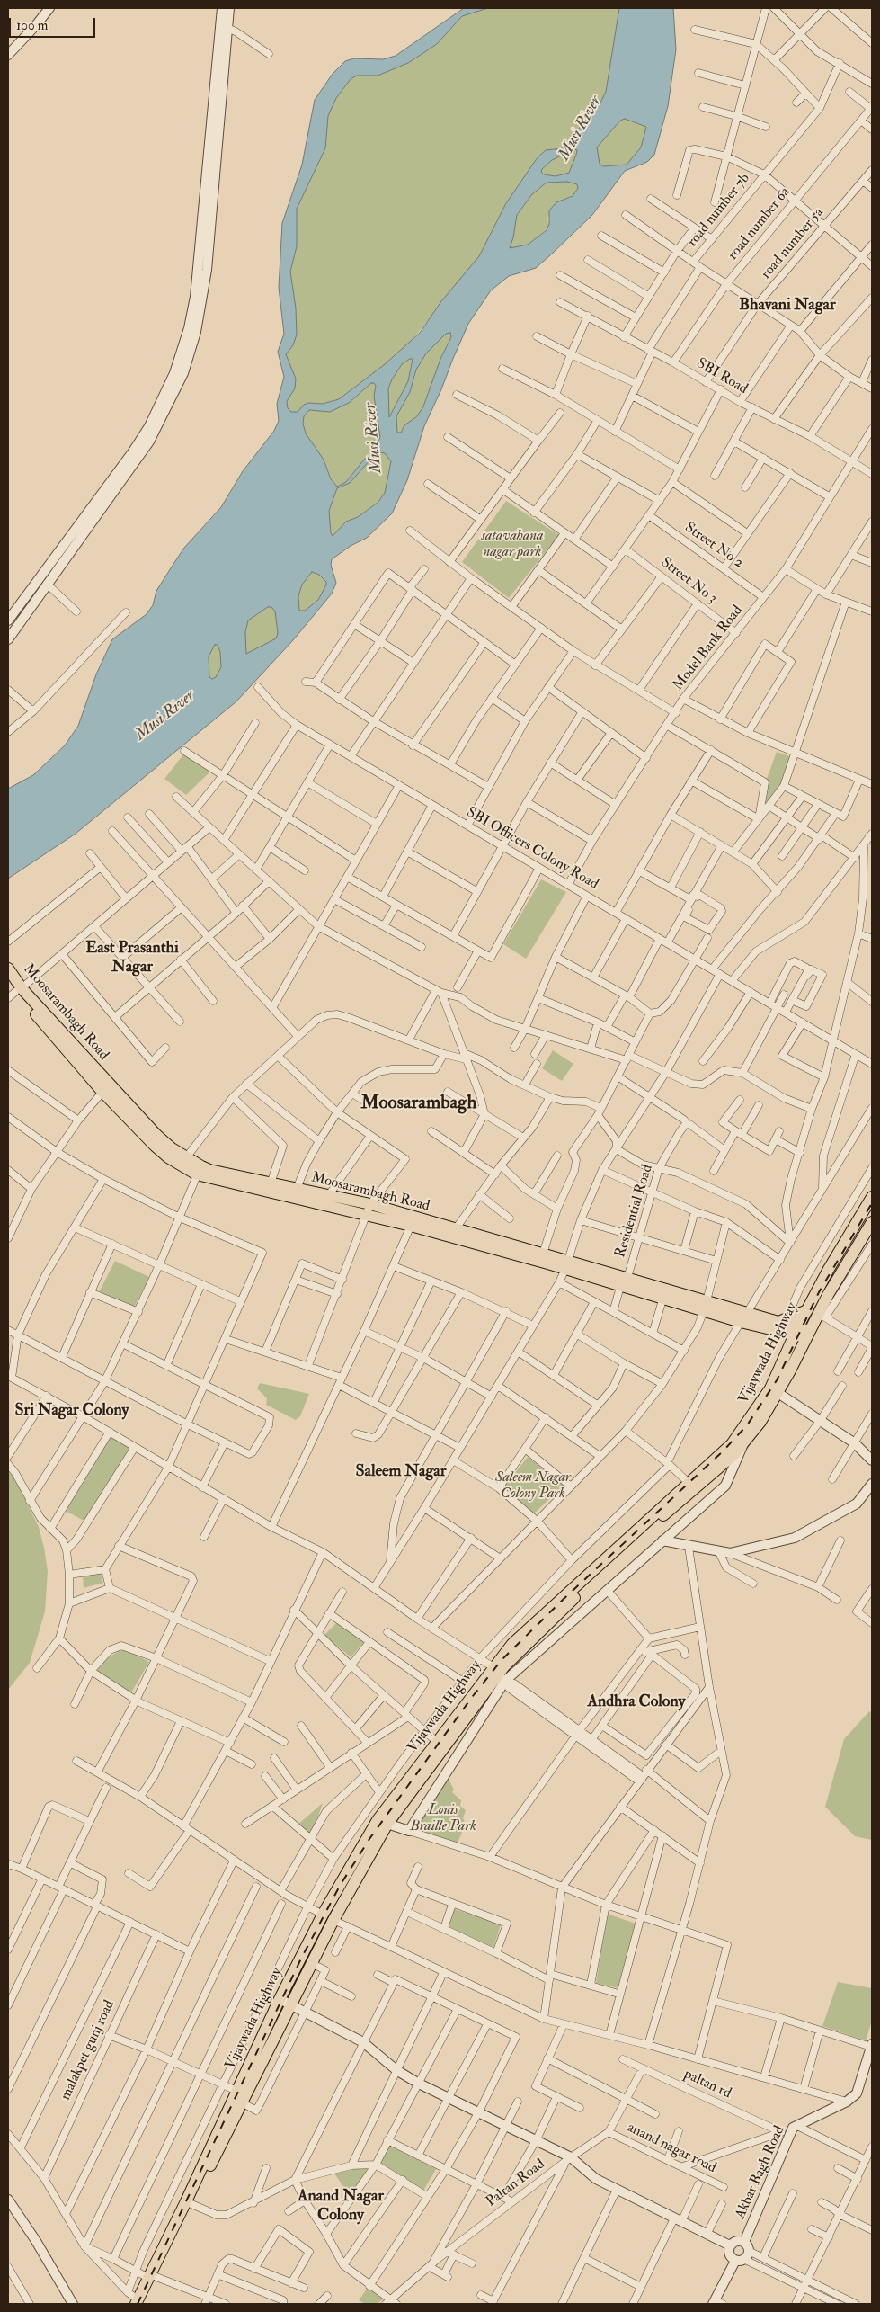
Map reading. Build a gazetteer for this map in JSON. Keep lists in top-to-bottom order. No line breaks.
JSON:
{"streets":{"main road":["Moosarambagh Road","Vijaywada Highway"],"street":["road number 7b","road number 6a","road number 5a","SBI Road","Street No 2","Street No 3","Model Bank Road","SBI Officers Colony Road","Residential Road","malakpet gunj road","paltan rd","anand nagar road","Akbar Bagh Road","Paltan Road"]},"crossings":[["road number 6a","SBI Road"],["road number 5a","SBI Road"],["SBI Road","Model Bank Road"],["Street No 2","Model Bank Road"],["Street No 3","Model Bank Road"],["Model Bank Road","SBI Officers Colony Road"],["Moosarambagh Road","Residential Road"],["Moosarambagh Road","Vijaywada Highway"],["paltan rd","Paltan Road"],["anand nagar road","Paltan Road"]],"districts":["Bhavani Nagar","East Prasanthi Nagar","Moosarambagh","Sri Nagar Colony","Saleem Nagar","Andhra Colony","Anand Nagar Colony"],"water":["Musi River"],"parks":["satavahana nagar park","Saleem Nagar Colony Park","Louis Braille Park"],"scale_bar":"100 m"}
